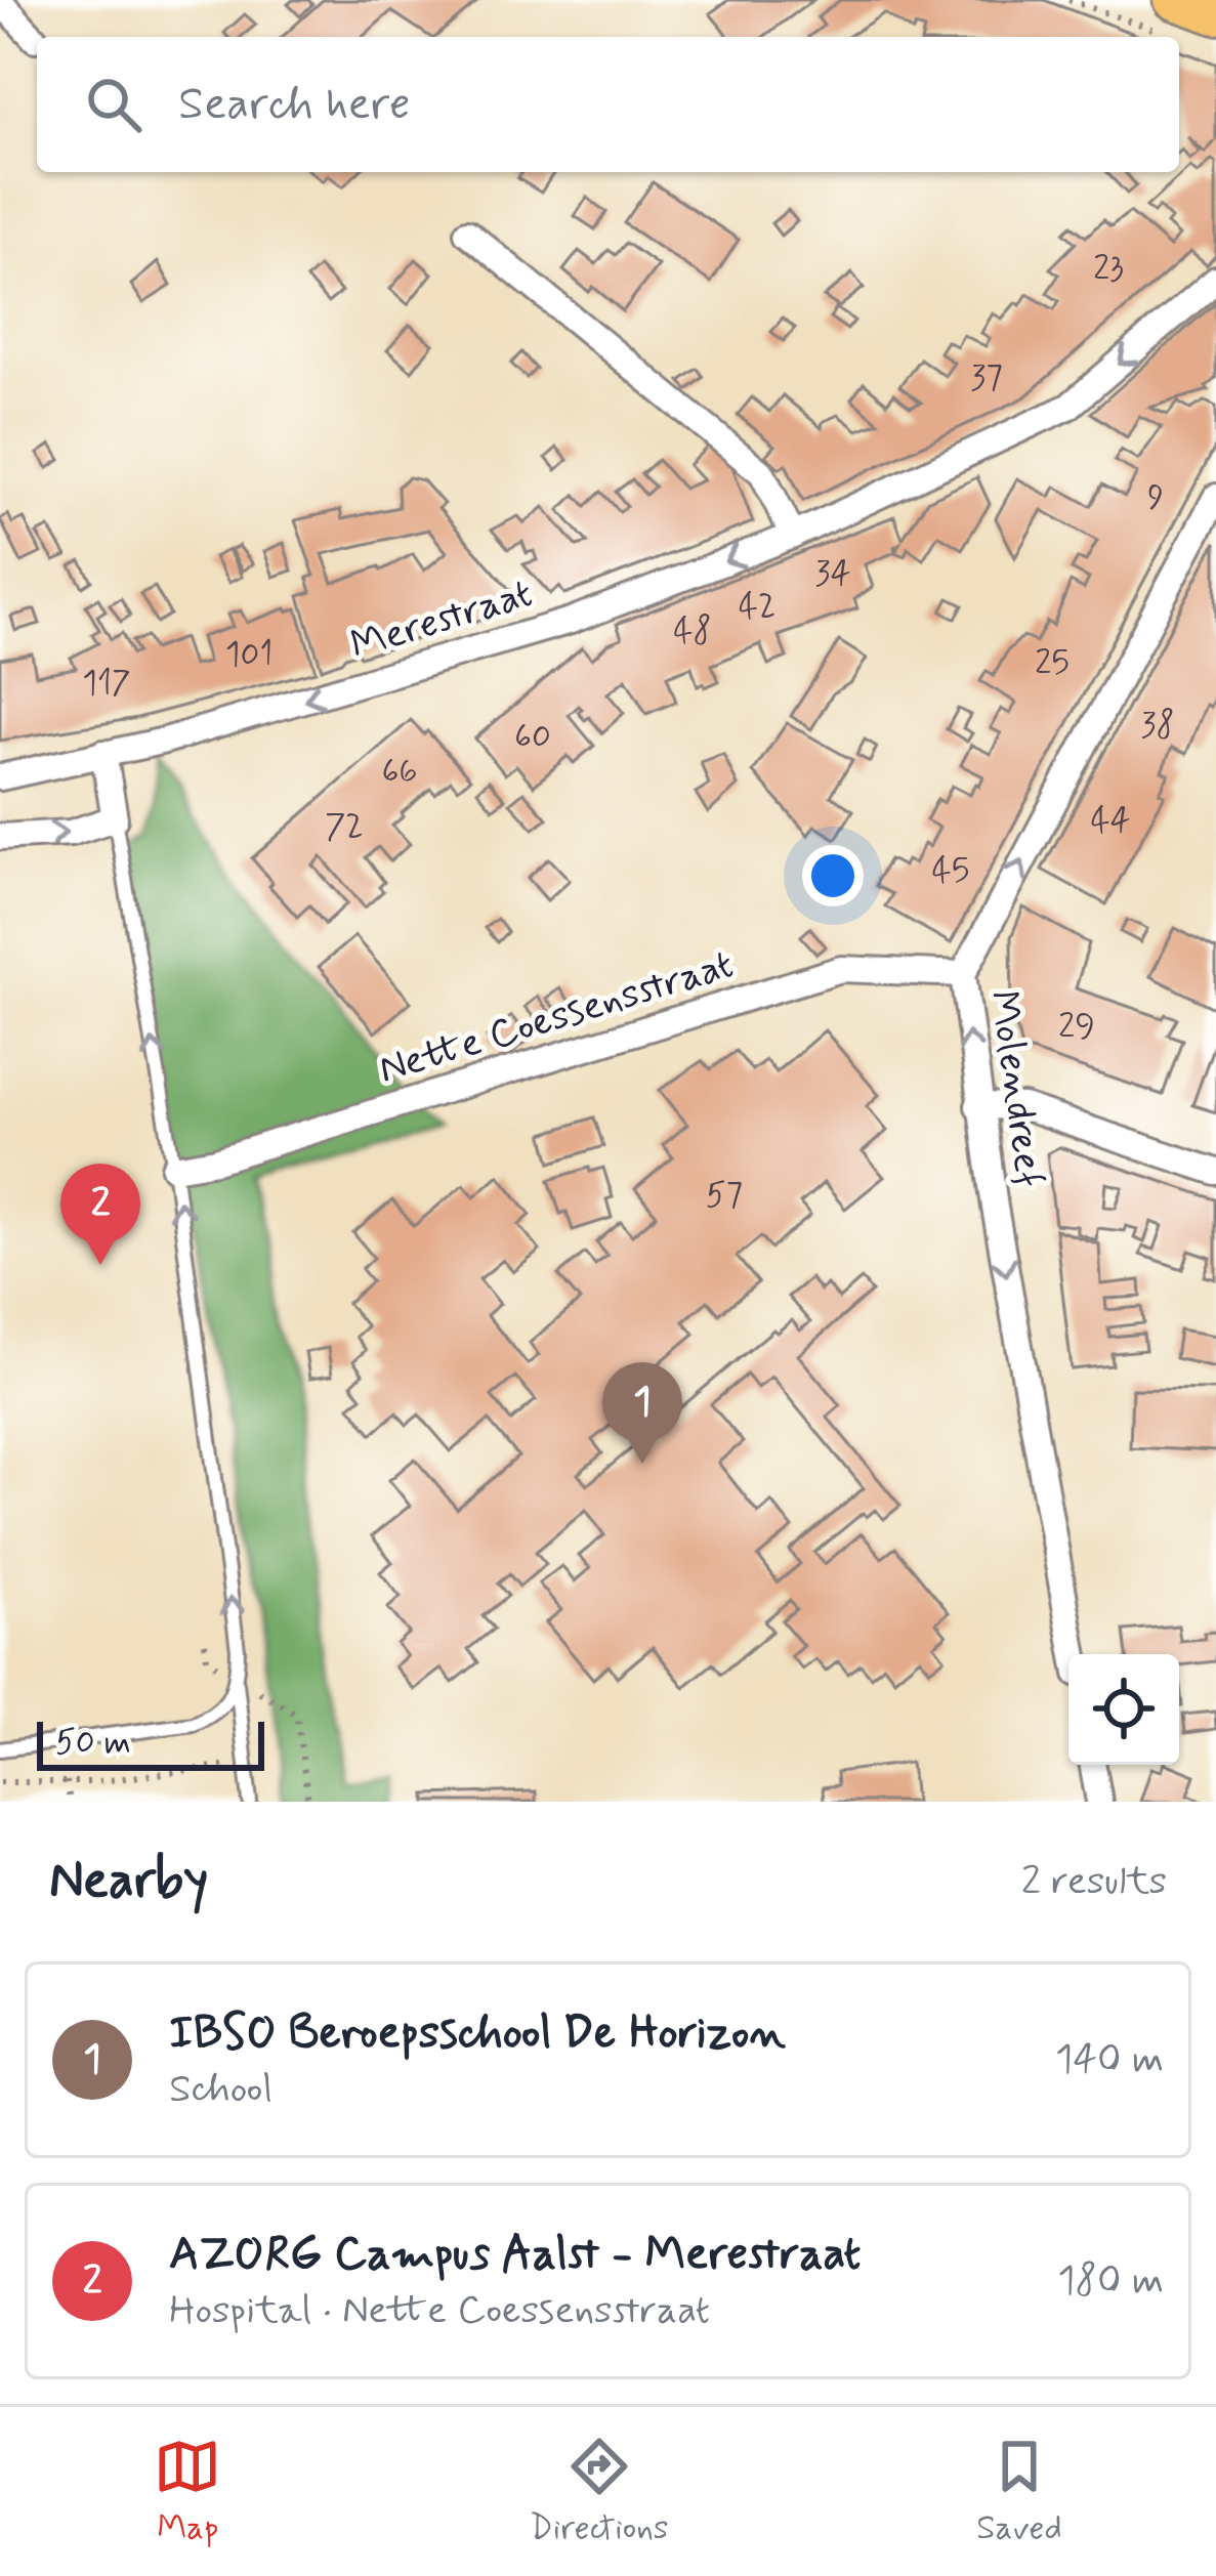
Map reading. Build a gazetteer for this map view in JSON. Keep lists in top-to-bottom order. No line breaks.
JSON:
{"streets":{"street":["Merestraat","Nette Coessensstraat","Molendreef"]},"crossings":[["Nette Coessensstraat","Molendreef"]],"one_way":["Merestraat"],"house_numbers":["23","37","9","34","42","48","101","25","117","38","60","66","44","72","45","29","57"],"scale_bar":"50 m","page":{"search":"Search here","pins":["2","1"],"scale":"50 m","heading":["Nearby","2 results"],"list":[{"mark":"1","name":"IBSO Beroepsschool De Horizon","note":"School","value":"140 m"},{"mark":"2","name":"AZORG Campus Aalst - Merestraat","note":"Hospital · Nette Coessensstraat","value":"180 m"}],"nav":["Map","Directions","Saved"]}}
